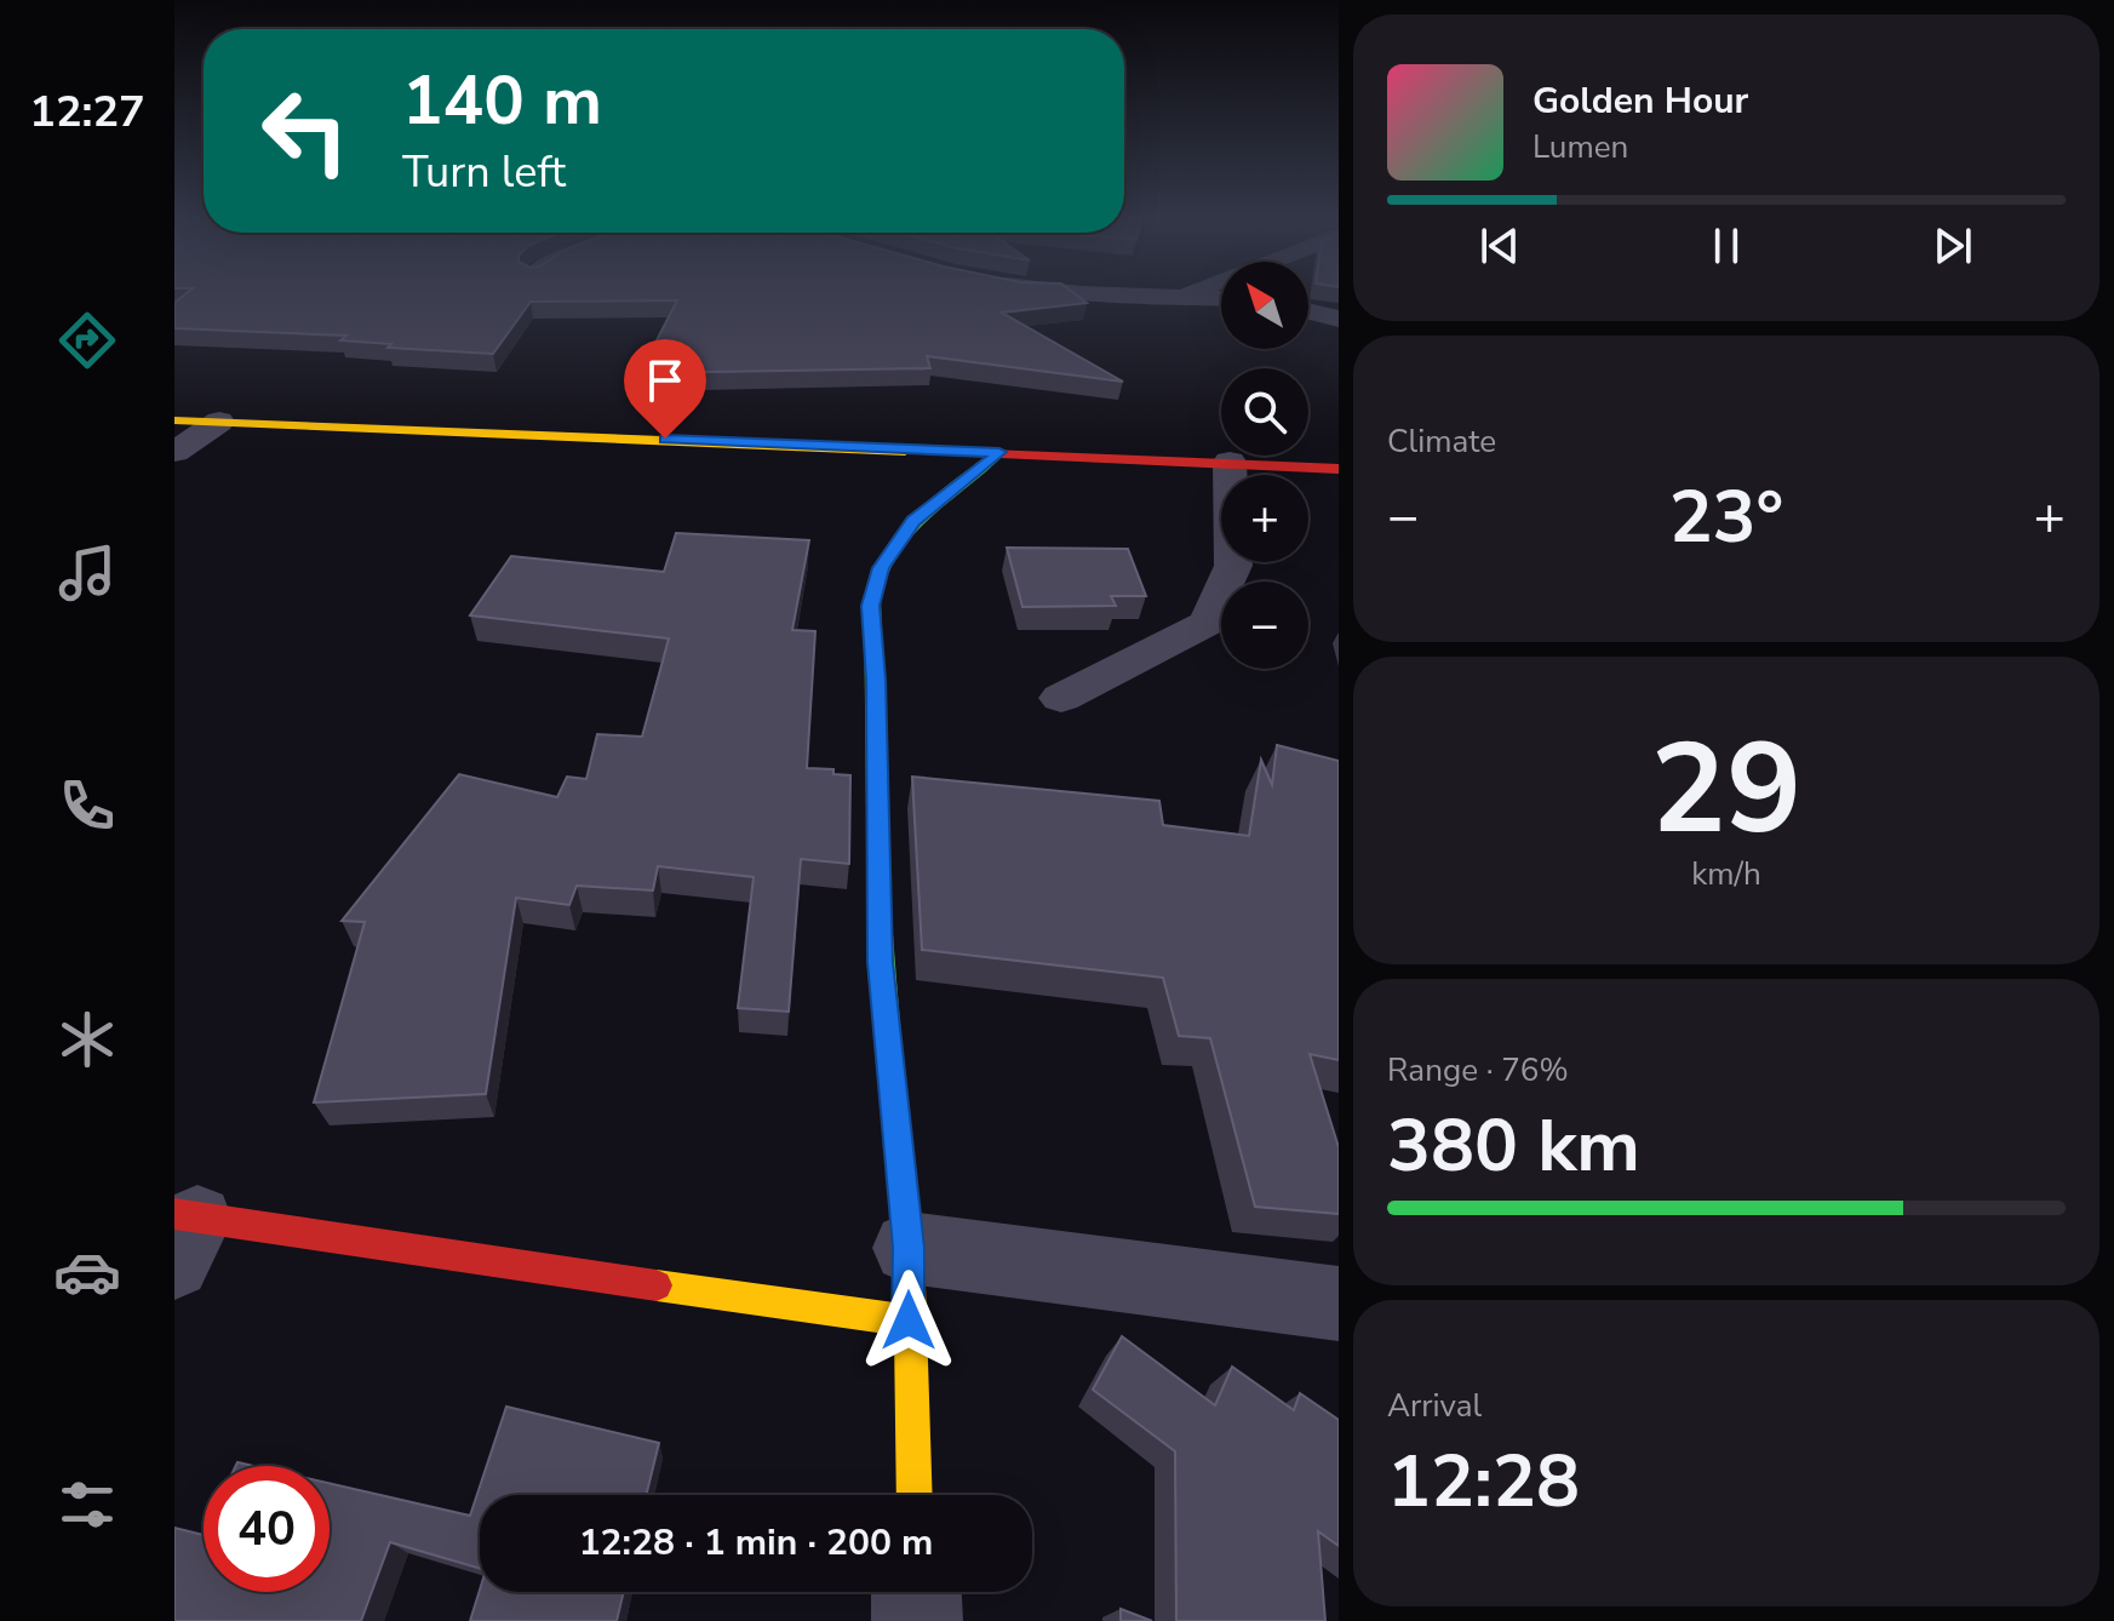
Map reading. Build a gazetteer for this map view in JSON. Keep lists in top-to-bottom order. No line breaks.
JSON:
{"north":"top left","page":{"tabs":"12:27","turn":["140 m","Turn left"],"song":["Golden Hour","Lumen"],"map_buttons":["+","−"],"tile":["Climate",["29","km/h"],["Range · 76%","380 km"],["Arrival","12:28"]],"heat":["−","23°","+"],"limit":"40","trip":"12:28 · 1 min · 200 m"}}
